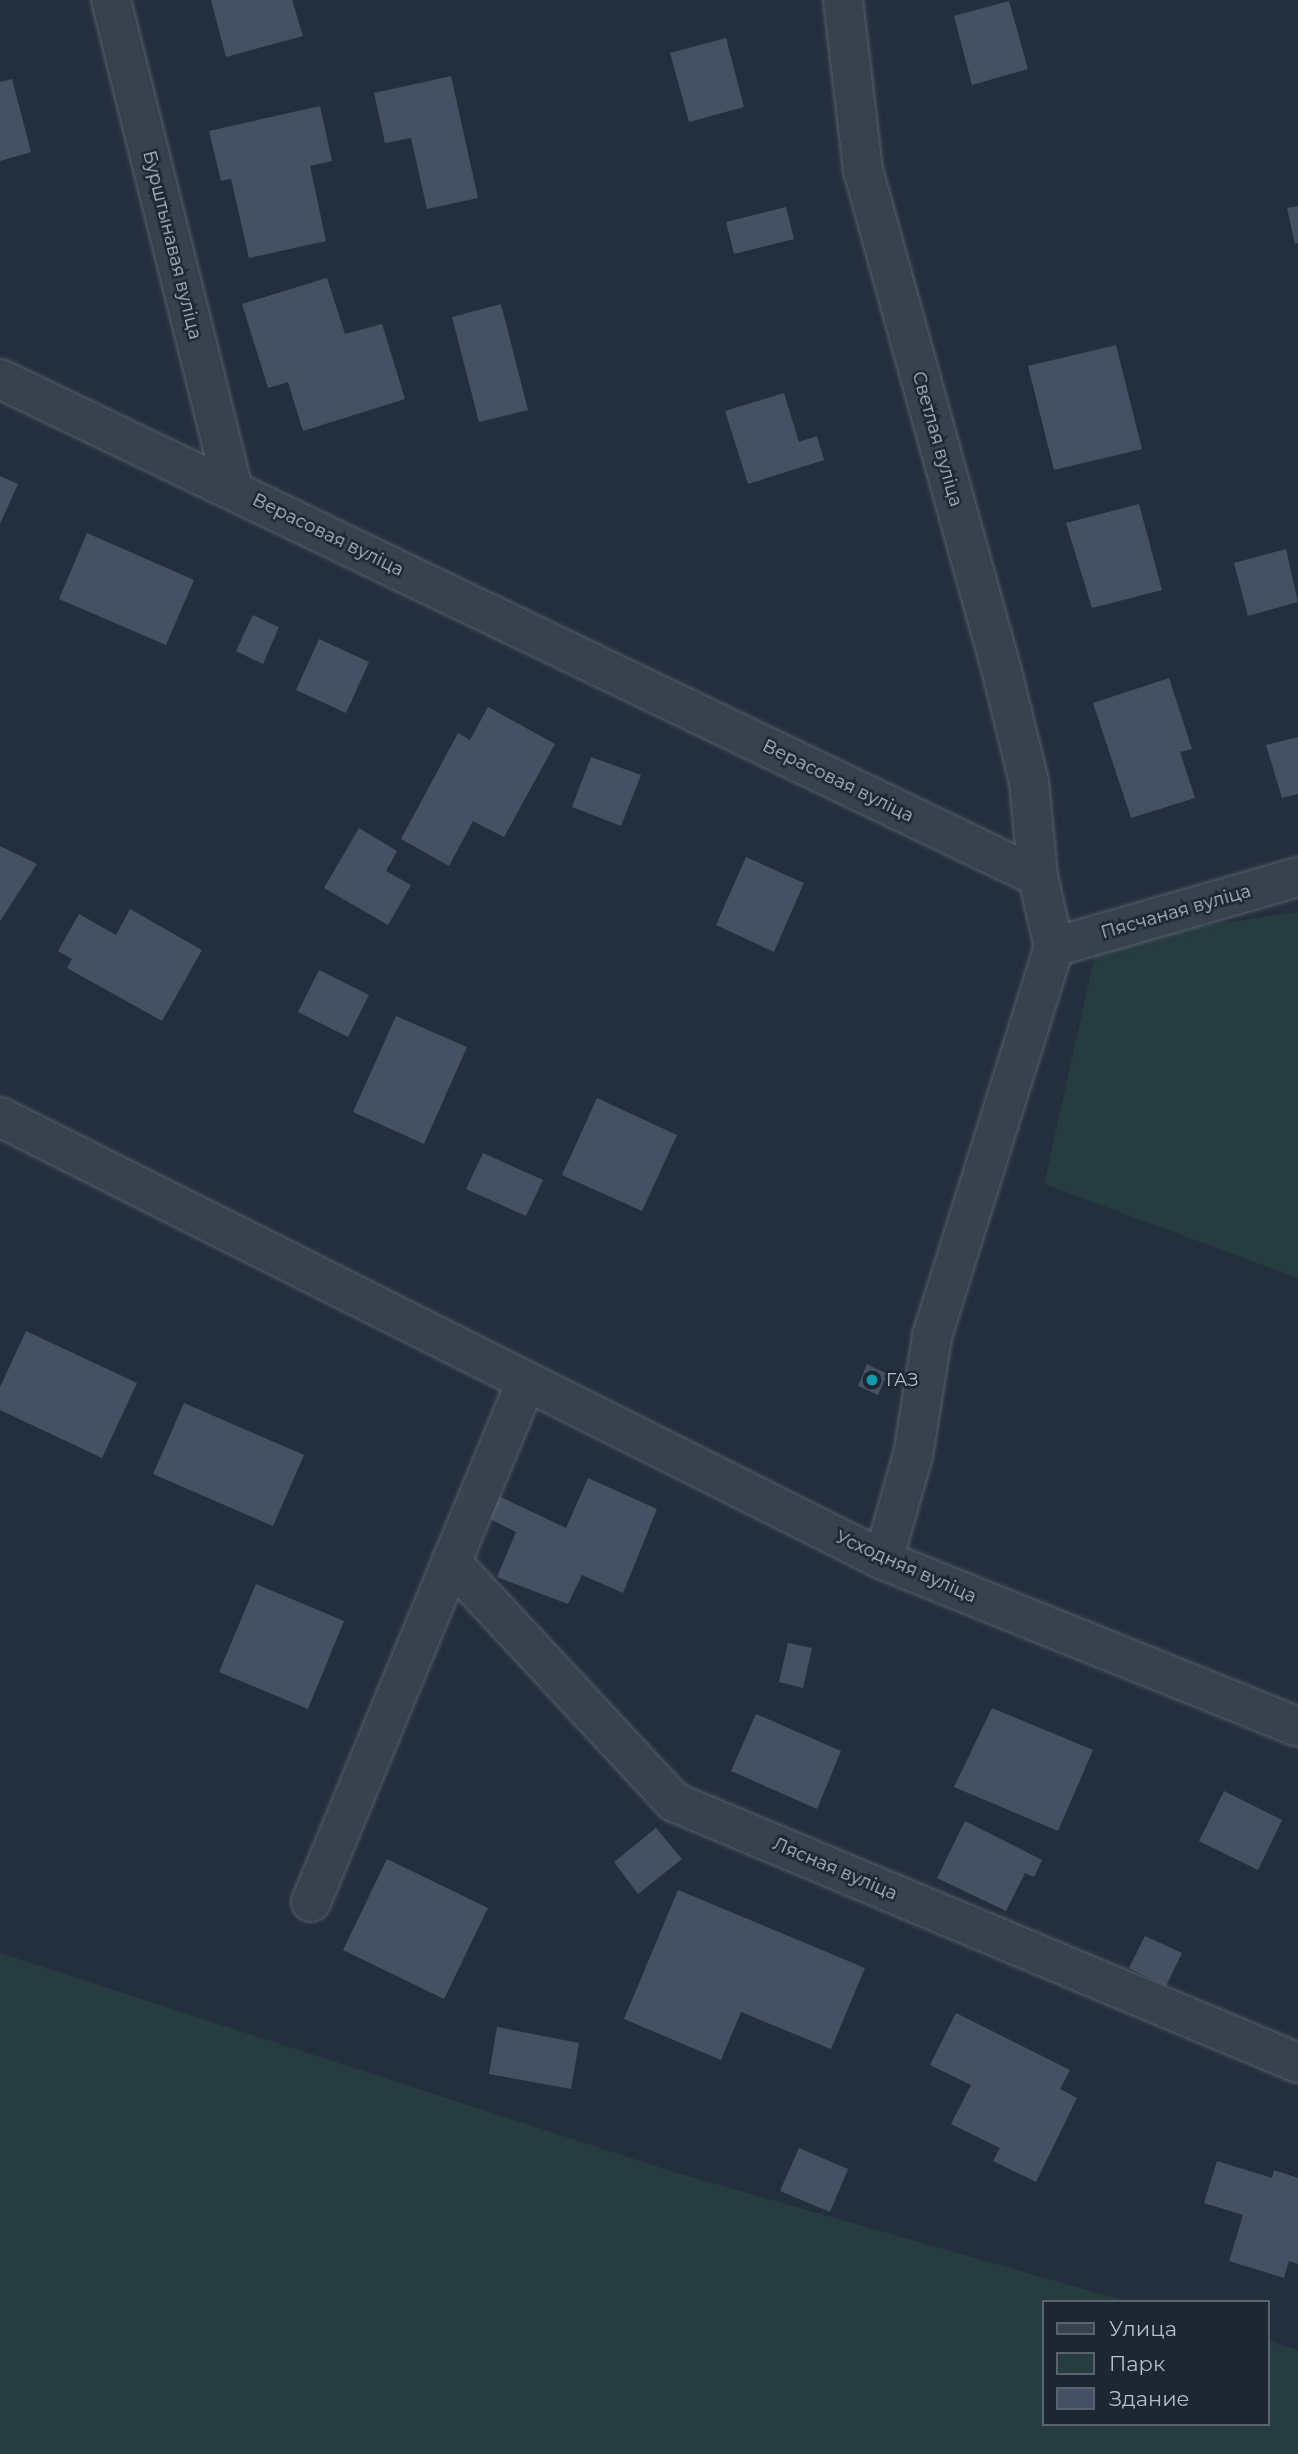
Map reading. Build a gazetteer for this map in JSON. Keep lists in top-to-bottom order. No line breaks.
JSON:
{"streets":{"street":["Бурштынавая вуліца","Светлая вуліца","Верасовая вуліца","Пясчаная вуліца","Усходняя вуліца","Лясная вуліца"]},"crossings":[["Бурштынавая вуліца","Верасовая вуліца"],["Светлая вуліца","Верасовая вуліца"]],"places":["ГАЗ"],"legend":["Улица","Парк","Здание"]}
